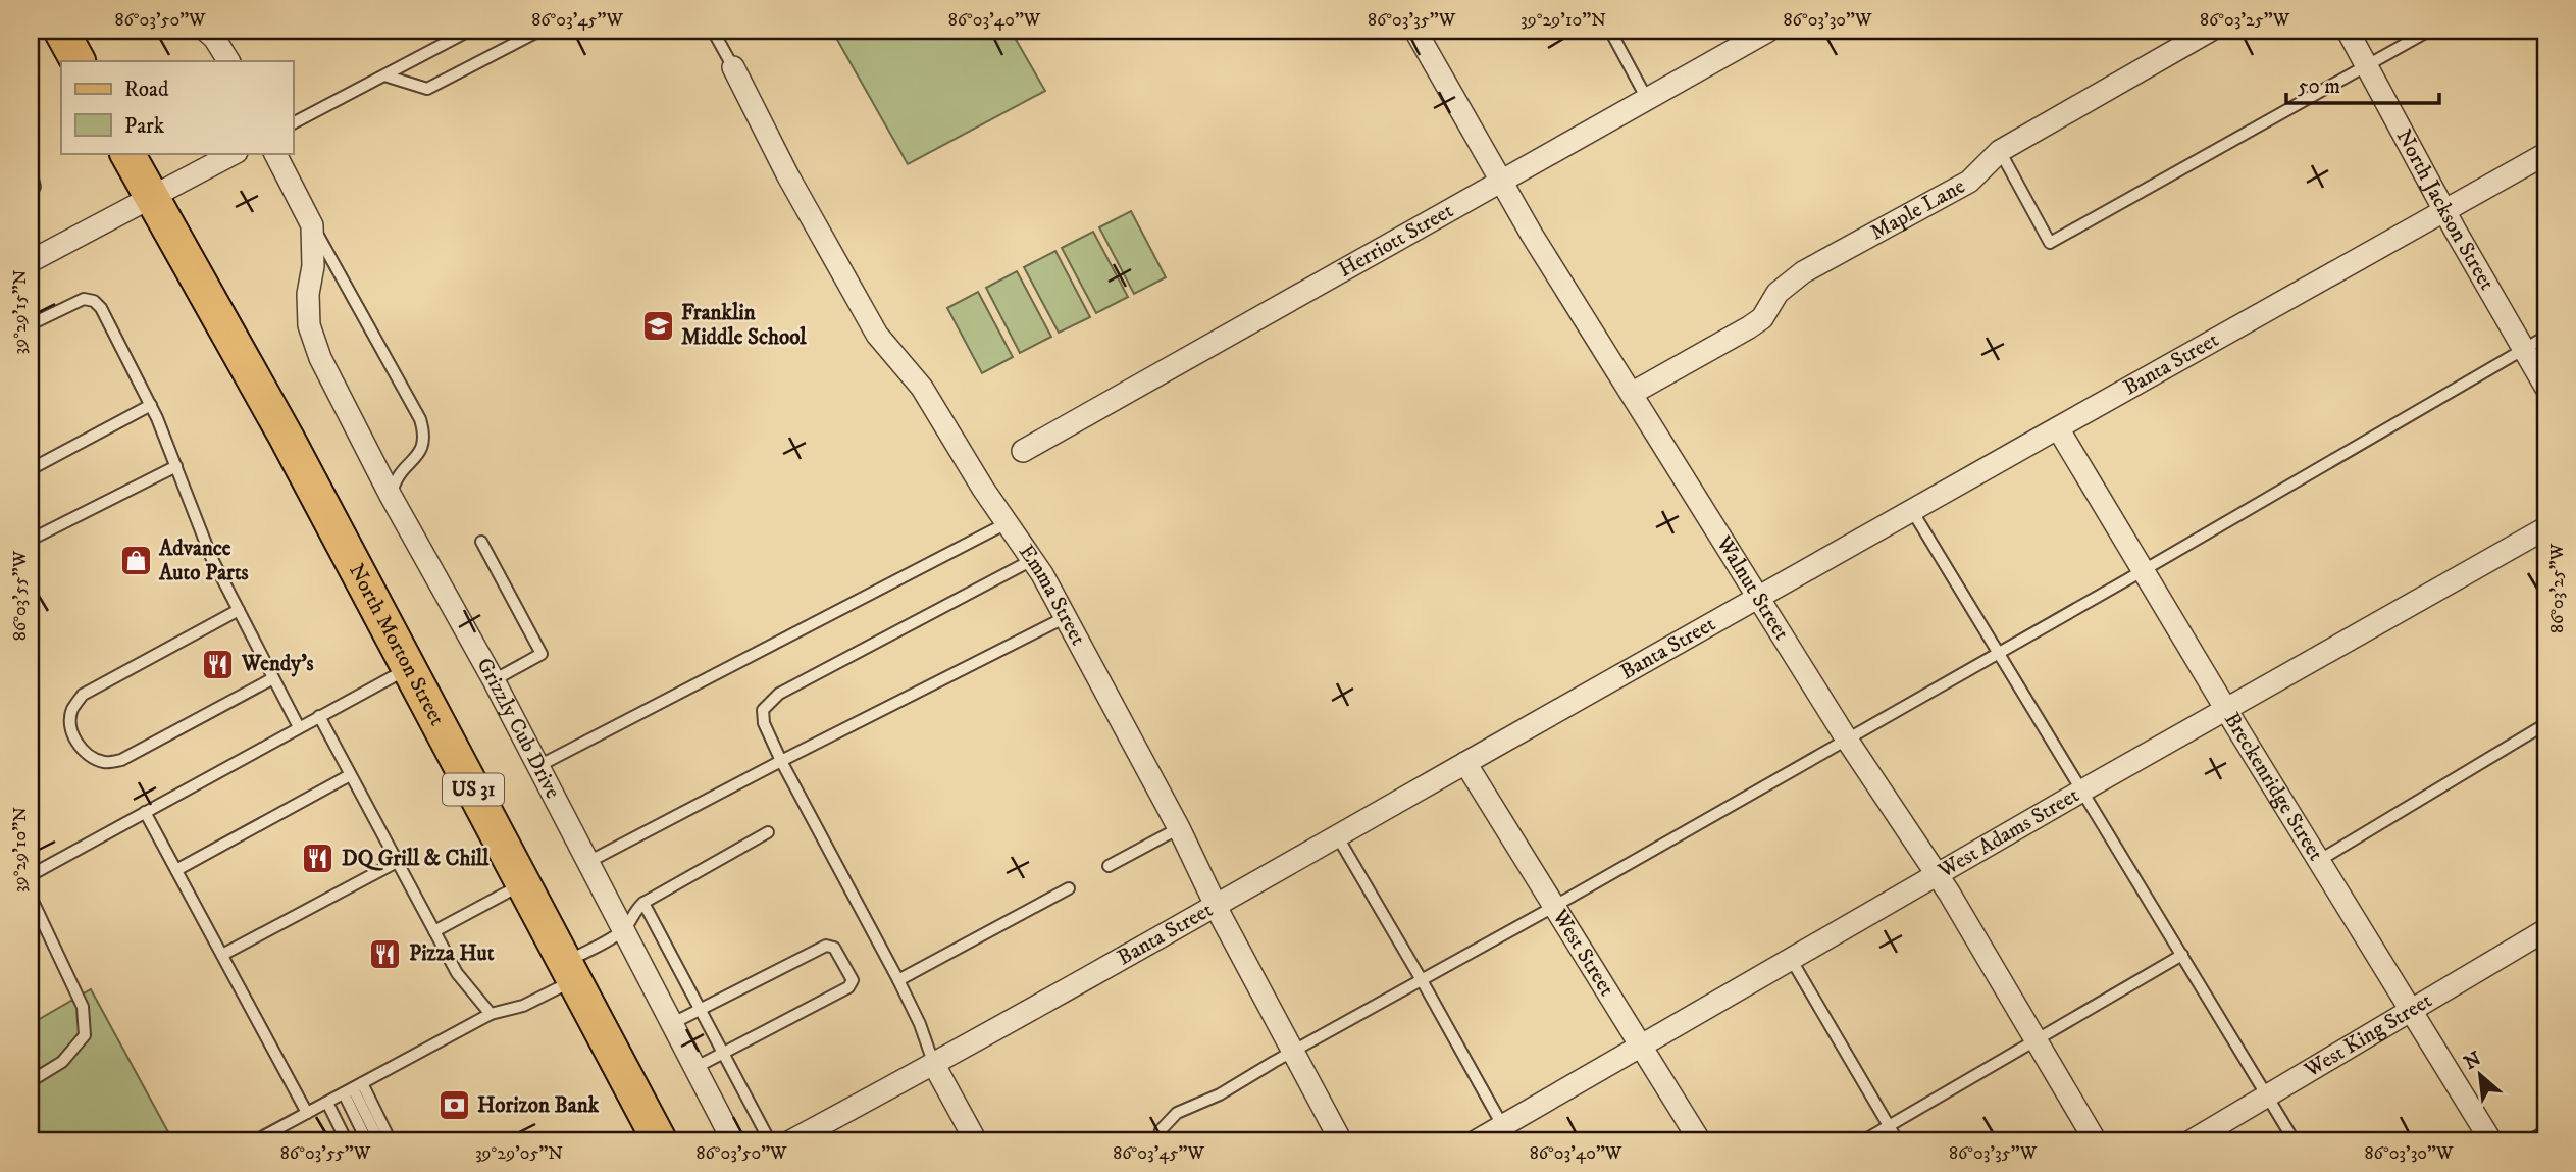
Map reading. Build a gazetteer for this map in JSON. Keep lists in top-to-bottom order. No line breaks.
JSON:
{"streets":{"main road":["North Morton Street","US 31"],"street":["Maple Lane","North Jackson Street","Herriott Street","Banta Street","Walnut Street","Emma Street","Grizzly Cub Drive","Breckenridge Street","West Adams Street","West Street","West King Street"]},"crossings":[["Maple Lane","Walnut Street"],["North Jackson Street","Banta Street"],["Herriott Street","Walnut Street"],["Banta Street","Walnut Street"],["Banta Street","Emma Street"],["Banta Street","Breckenridge Street"],["Banta Street","West Street"],["Walnut Street","West Adams Street"],["Breckenridge Street","West Adams Street"],["Breckenridge Street","West King Street"],["West Adams Street","West Street"]],"places":{"school or university":["Franklin Middle School"],"shop":["Advance Auto Parts"],"restaurant":["Wendy's","DQ Grill & Chill","Pizza Hut"],"bank":["Horizon Bank"]},"legend":["Road","Park"],"scale_bar":"50 m","north":"top left","coordinates":["86°03'50\"W","86°03'45\"W","86°03'40\"W","86°03'35\"W","39°29'10\"N","86°03'30\"W","86°03'25\"W","39°29'15\"N","86°03'55\"W","39°29'05\"N"]}
